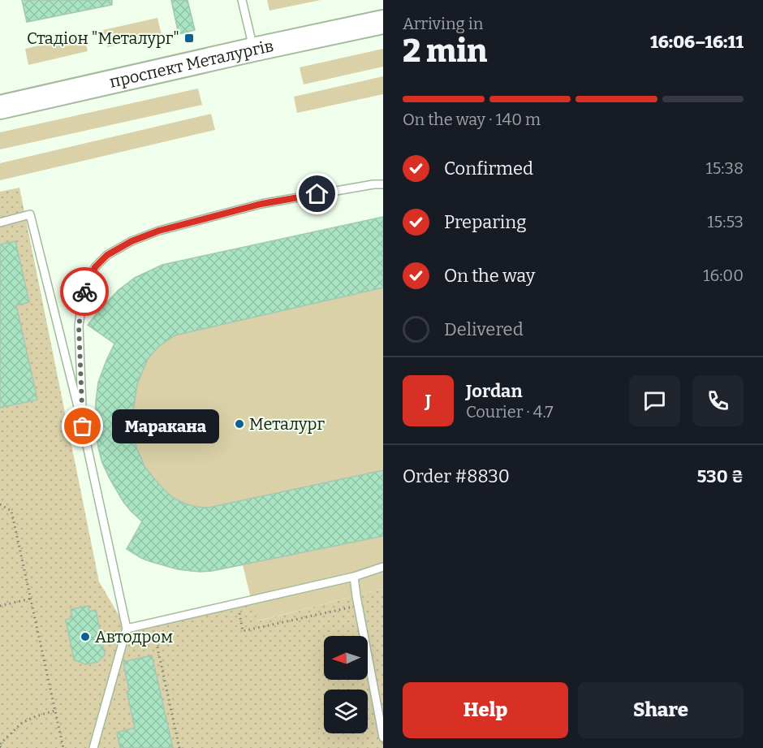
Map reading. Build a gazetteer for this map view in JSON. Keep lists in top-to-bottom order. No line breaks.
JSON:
{"streets":{"main road":["проспект Металургів"]},"places":{"transit":["Стадіон \"Металург\""],"other":["Металург","Маракана","Автодром"]},"north":"left","page":{"heading":["2 min","Arriving in","16:06–16:11"],"panel":["Jordan","Courier · 4.7","Order #8830","530 ₴"],"bar":"On the way · 140 m","list":[["Confirmed","15:38"],["Preparing","15:53"],["On the way","16:00"],"Delivered"],"round":"J","bubble":"Маракана","buttons":["Help","Share"]}}
